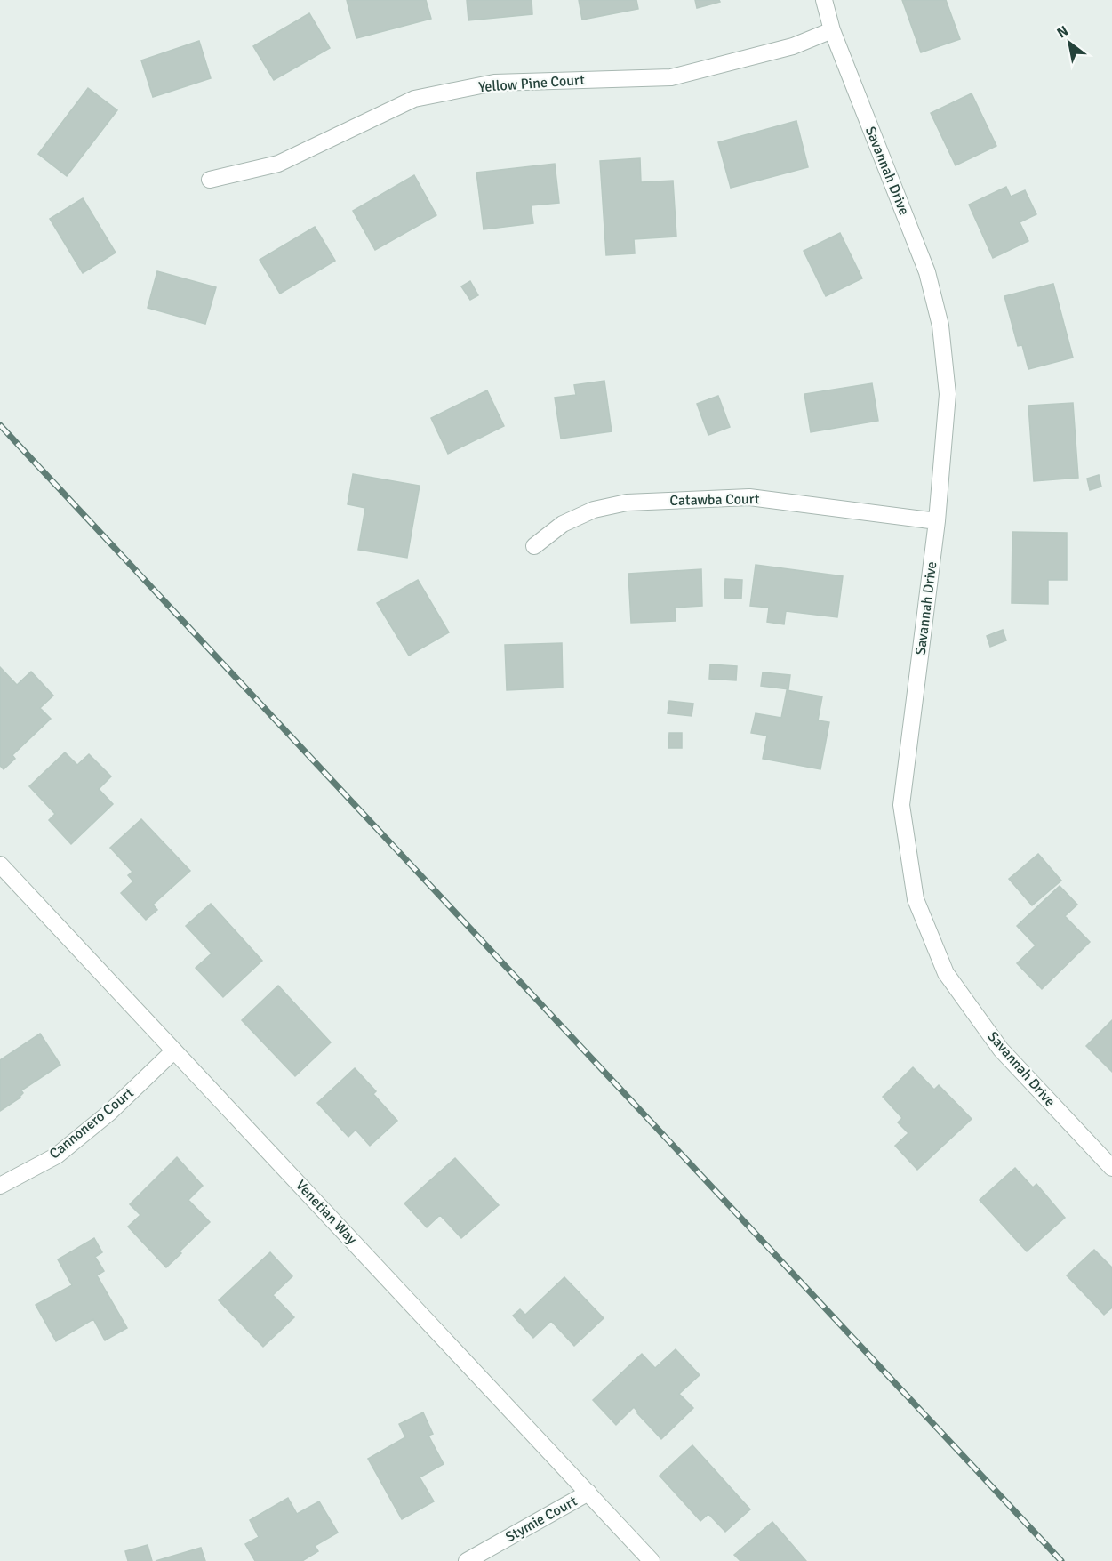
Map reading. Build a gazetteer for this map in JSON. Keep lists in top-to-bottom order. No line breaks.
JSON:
{"streets":{"street":["Yellow Pine Court","Savannah Drive","Catawba Court","Cannonero Court","Venetian Way","Stymie Court"]},"crossings":[["Yellow Pine Court","Savannah Drive"],["Savannah Drive","Catawba Court"],["Cannonero Court","Venetian Way"],["Venetian Way","Stymie Court"]],"north":"top left"}
